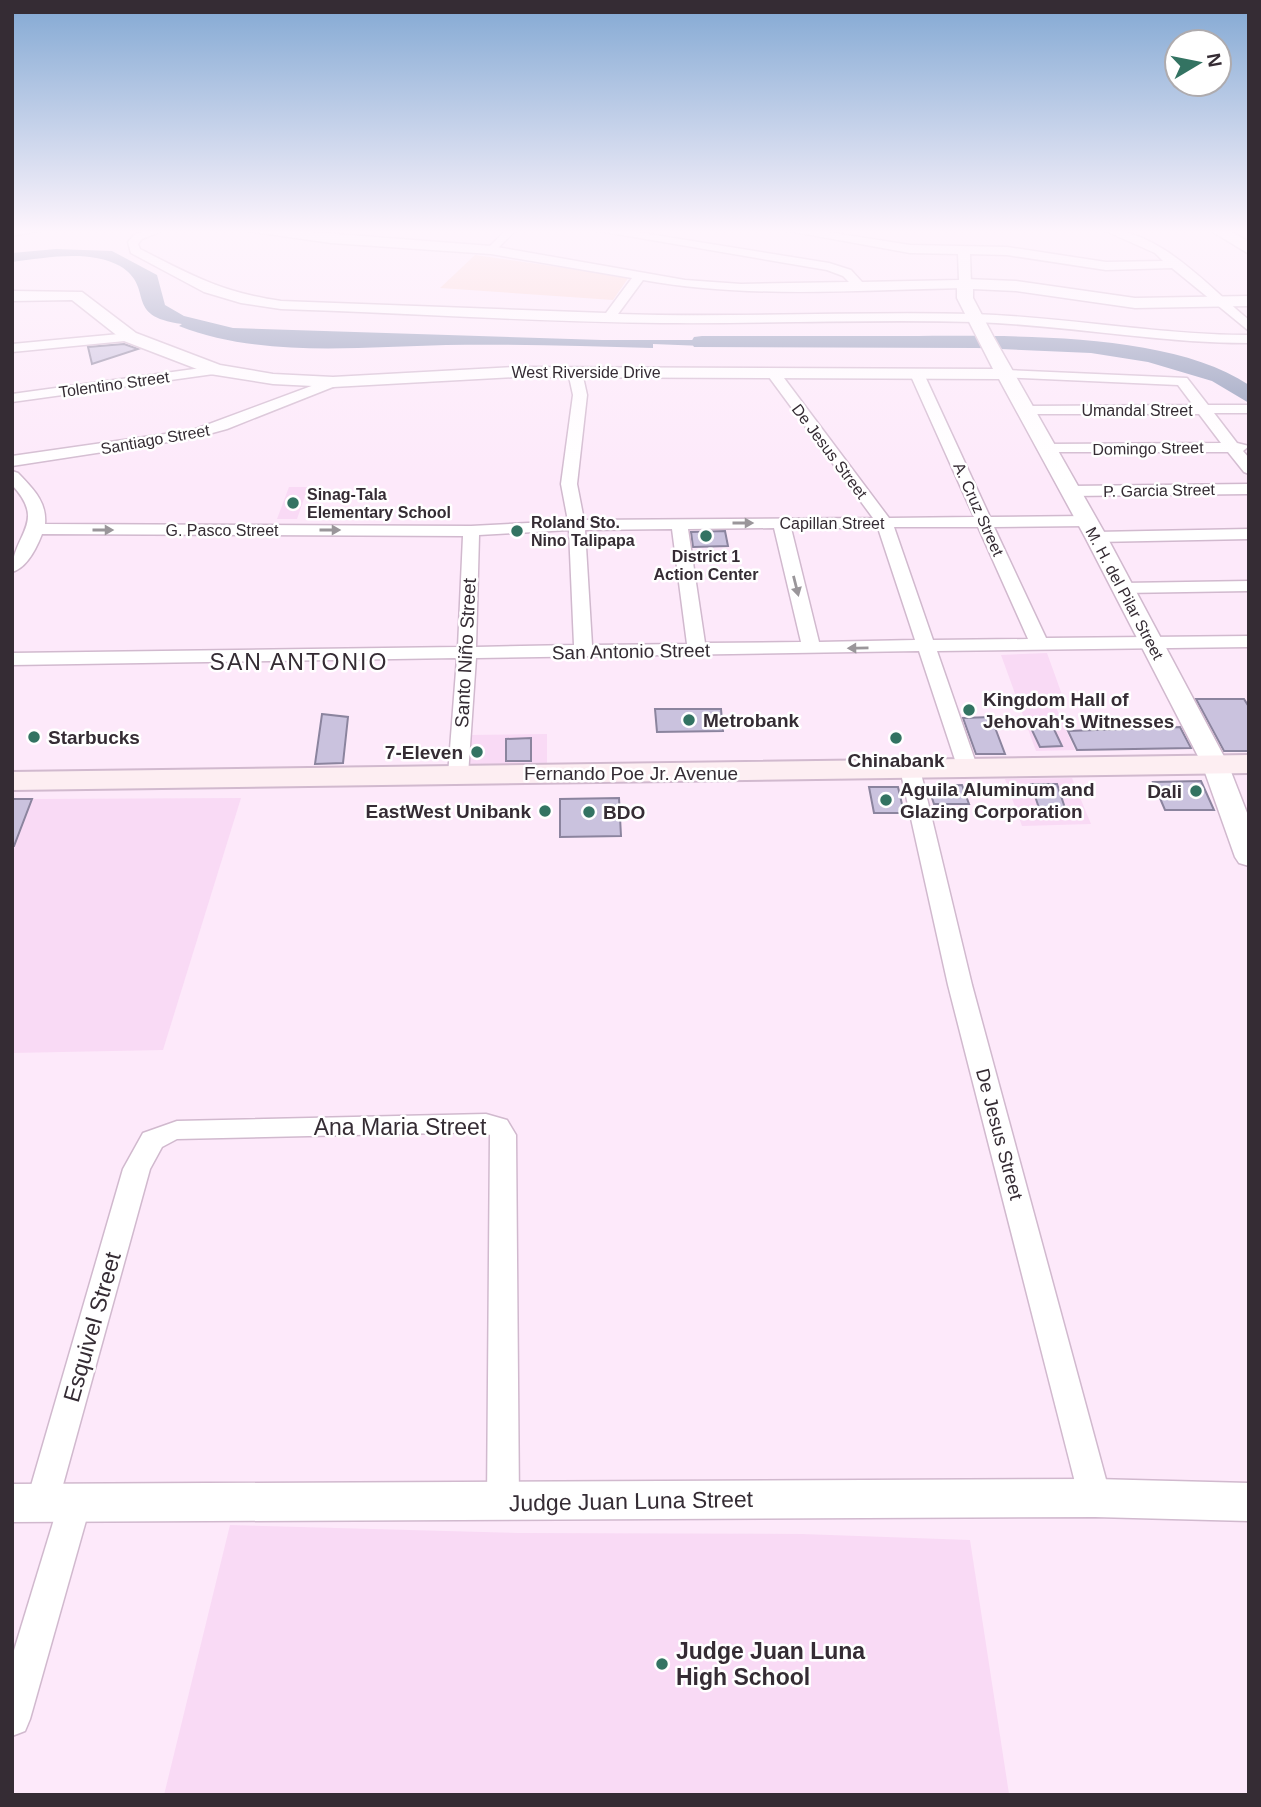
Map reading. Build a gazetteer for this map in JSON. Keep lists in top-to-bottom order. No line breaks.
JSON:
{"streets":{"main road":["Fernando Poe Jr. Avenue"],"street":["West Riverside Drive","Tolentino Street","Umandal Street","Santiago Street","Domingo Street","De Jesus Street","P. Garcia Street","A. Cruz Street","Capillan Street","G. Pasco Street","M. H. del Pilar Street","San Antonio Street","Santo Niño Street","Ana Maria Street","Esquivel Street","Judge Juan Luna Street"]},"crossings":[["West Riverside Drive","Tolentino Street"],["West Riverside Drive","Umandal Street"],["West Riverside Drive","Santiago Street"],["West Riverside Drive","De Jesus Street"],["West Riverside Drive","A. Cruz Street"],["West Riverside Drive","M. H. del Pilar Street"],["Umandal Street","M. H. del Pilar Street"],["Domingo Street","M. H. del Pilar Street"],["De Jesus Street","Capillan Street"],["De Jesus Street","San Antonio Street"],["De Jesus Street","Fernando Poe Jr. Avenue"],["De Jesus Street","Judge Juan Luna Street"],["P. Garcia Street","M. H. del Pilar Street"],["A. Cruz Street","Capillan Street"],["A. Cruz Street","San Antonio Street"],["Capillan Street","G. Pasco Street"],["Capillan Street","M. H. del Pilar Street"],["G. Pasco Street","Santo Niño Street"],["M. H. del Pilar Street","San Antonio Street"],["M. H. del Pilar Street","Fernando Poe Jr. Avenue"],["San Antonio Street","Santo Niño Street"],["Santo Niño Street","Fernando Poe Jr. Avenue"],["Ana Maria Street","Esquivel Street"],["Ana Maria Street","Judge Juan Luna Street"],["Esquivel Street","Judge Juan Luna Street"]],"one_way":["G. Pasco Street"],"districts":["SAN ANTONIO"],"places":["Sinag-Tala Elementary School","Roland Sto. Nino Talipapa","District 1 Action Center","Kingdom Hall of Jehovah's Witnesses","Metrobank","Starbucks","Chinabank","7-Eleven","Dali","Aguila Aluminum and Glazing Corporation","EastWest Unibank","BDO","Judge Juan Luna High School"],"north":"right"}
